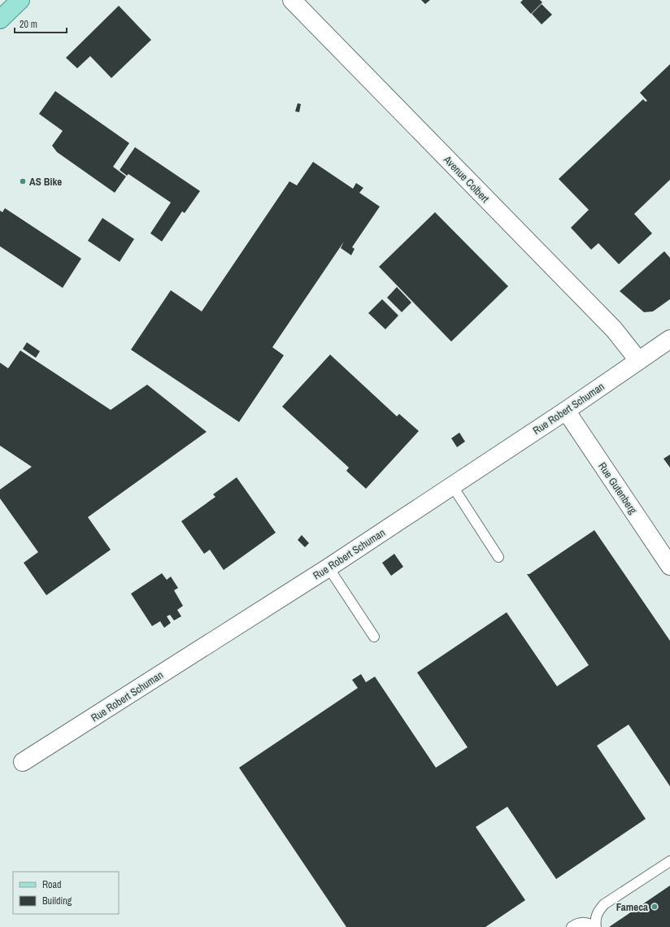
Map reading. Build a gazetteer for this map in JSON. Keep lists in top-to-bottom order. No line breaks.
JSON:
{"streets":{"street":["Avenue Colbert","Rue Robert Schuman","Rue Gutenberg"]},"crossings":[["Avenue Colbert","Rue Robert Schuman"],["Rue Robert Schuman","Rue Gutenberg"]],"places":["AS Bike","Fameca"],"legend":["Road","Building"],"scale_bar":"20 m"}
